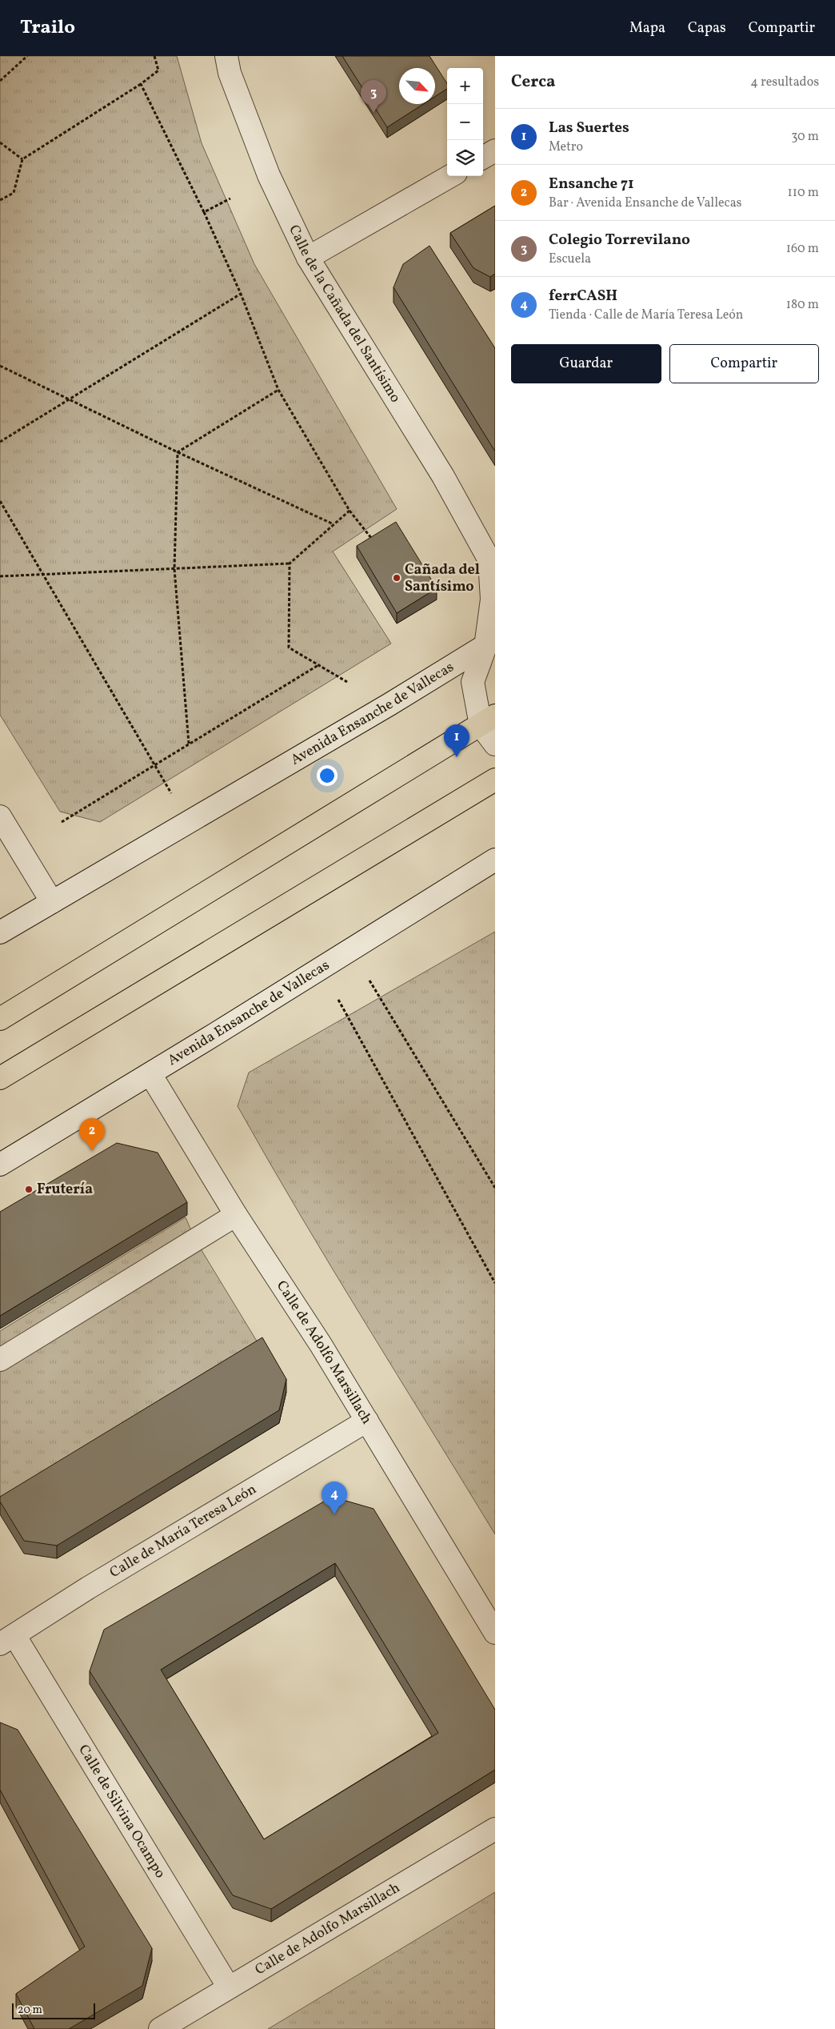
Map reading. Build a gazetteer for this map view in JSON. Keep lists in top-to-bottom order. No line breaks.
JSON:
{"streets":{"street":["Calle de la Cañada del Santísimo","Avenida Ensanche de Vallecas","Calle de Adolfo Marsillach","Calle de María Teresa León","Calle de Silvina Ocampo"]},"crossings":[["Calle de la Cañada del Santísimo","Avenida Ensanche de Vallecas"],["Avenida Ensanche de Vallecas","Calle de Adolfo Marsillach"],["Calle de Adolfo Marsillach","Calle de María Teresa León"],["Calle de Adolfo Marsillach","Calle de Silvina Ocampo"],["Calle de María Teresa León","Calle de Silvina Ocampo"]],"places":["Cañada del Santísimo","Frutería"],"scale_bar":"20 m","north":"bottom right","page":{"header":"Trailo","nav":["Mapa","Capas","Compartir"],"heading":["Cerca","4 resultados"],"map_buttons":["+","−"],"pins":["3","1","2","4"],"list":[{"mark":"1","name":"Las Suertes","note":"Metro","value":"30 m"},{"mark":"2","name":"Ensanche 71","note":"Bar · Avenida Ensanche de Vallecas","value":"110 m"},{"mark":"3","name":"Colegio Torrevilano","note":"Escuela","value":"160 m"},{"mark":"4","name":"ferrCASH","note":"Tienda · Calle de María Teresa León","value":"180 m"}],"buttons":["Guardar","Compartir"],"scale":"20 m"}}
